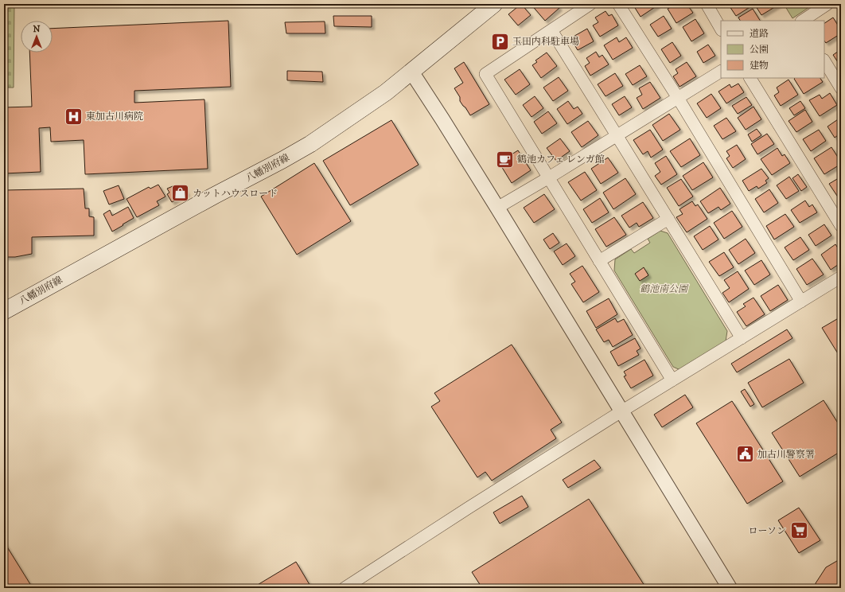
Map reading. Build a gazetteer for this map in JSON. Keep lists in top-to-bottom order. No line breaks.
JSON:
{"streets":{"main road":["八幡別府線"]},"parks":["鶴池南公園"],"places":{"parking":["玉田内科駐車場"],"hospital":["東加古川病院"],"cafe":["鶴池カフェ レンガ館"],"shop":["カットハウスロード"],"public building":["加古川警察署"],"supermarket":["ローソン"]},"legend":["道路","公園","建物"],"north":"top"}
